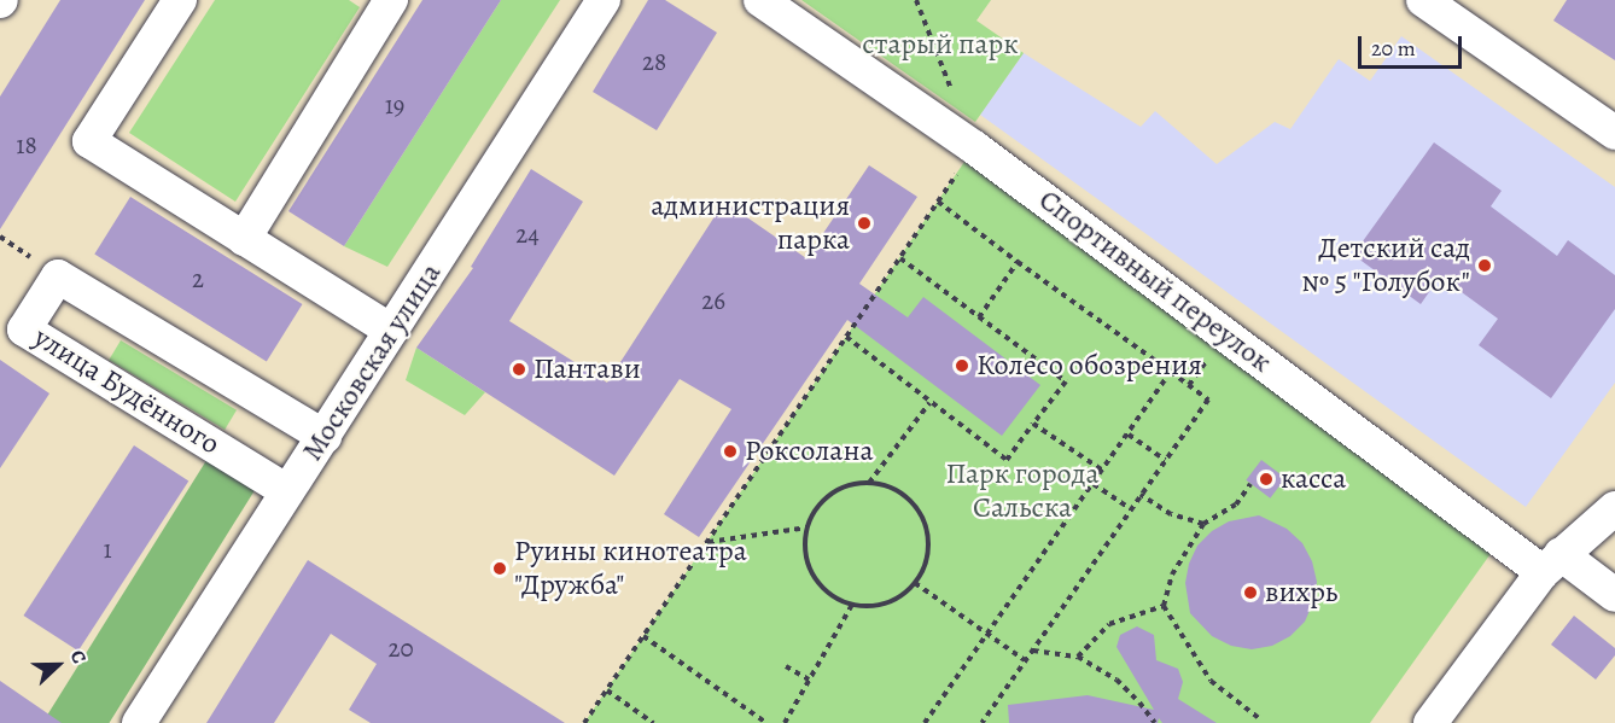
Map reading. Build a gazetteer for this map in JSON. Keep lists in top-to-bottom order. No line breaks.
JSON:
{"streets":{"street":["Спортивный переулок","Московская улица","улица Будённого"]},"crossings":[["Московская улица","улица Будённого"]],"parks":["старый парк","Парк города Сальска"],"places":["администрация парка","Детский сад № 5 \"Голубок\"","Колесо обозрения","Пантави","Роксолана","касса","Руины кинотеатра \"Дружба\"","вихрь"],"house_numbers":["28","19","18","24","2","26","1","20"],"scale_bar":"20 m","north":"right"}
